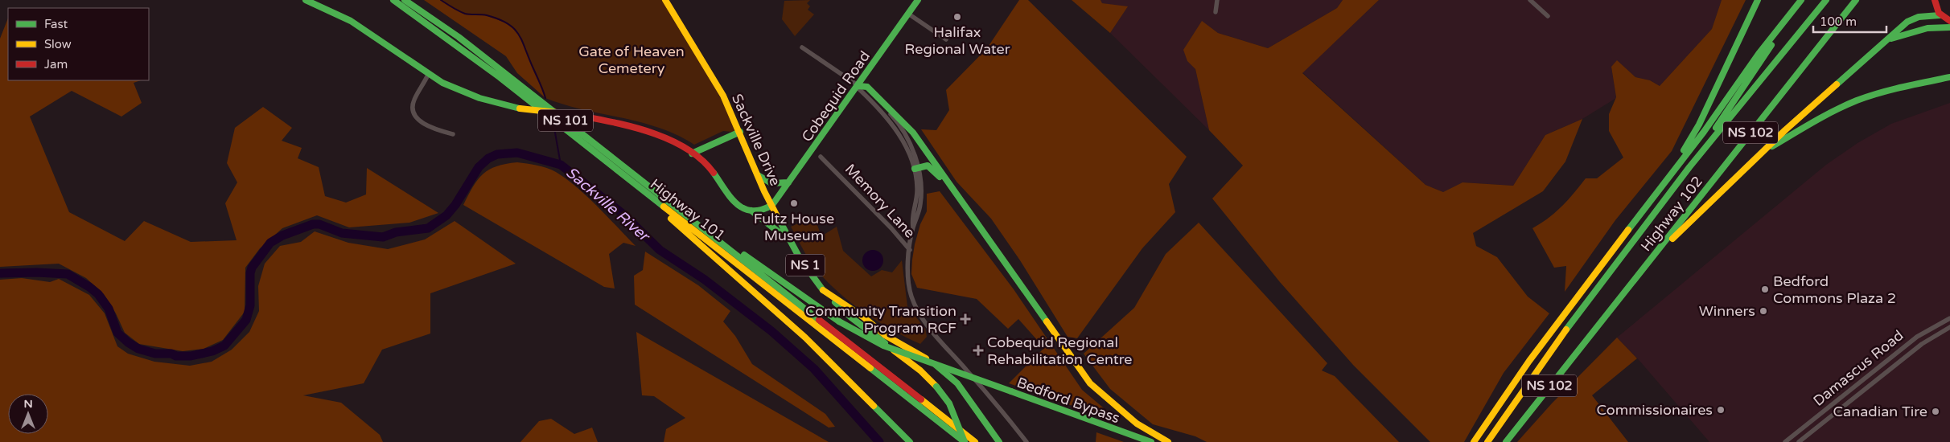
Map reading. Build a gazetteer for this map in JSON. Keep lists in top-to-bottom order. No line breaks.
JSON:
{"streets":{"main road":["Cobequid Road","NS 101","NS 102","Sackville Drive","Highway 101","Highway 102","NS 1","Bedford Bypass"],"street":["Memory Lane","Damascus Road"]},"crossings":[["Cobequid Road","Sackville Drive"],["Highway 101","Bedford Bypass"]],"water":["Sackville River"],"parks":["Gate of Heaven Cemetery"],"places":{"other":["Halifax Regional Water","Fultz House Museum","Bedford Commons Plaza 2","Winners","Commissionaires","Canadian Tire"],"health":["Community Transition Program RCF","Cobequid Regional Rehabilitation Centre"]},"legend":["Fast","Slow","Jam"],"scale_bar":"100 m","north":"top"}
